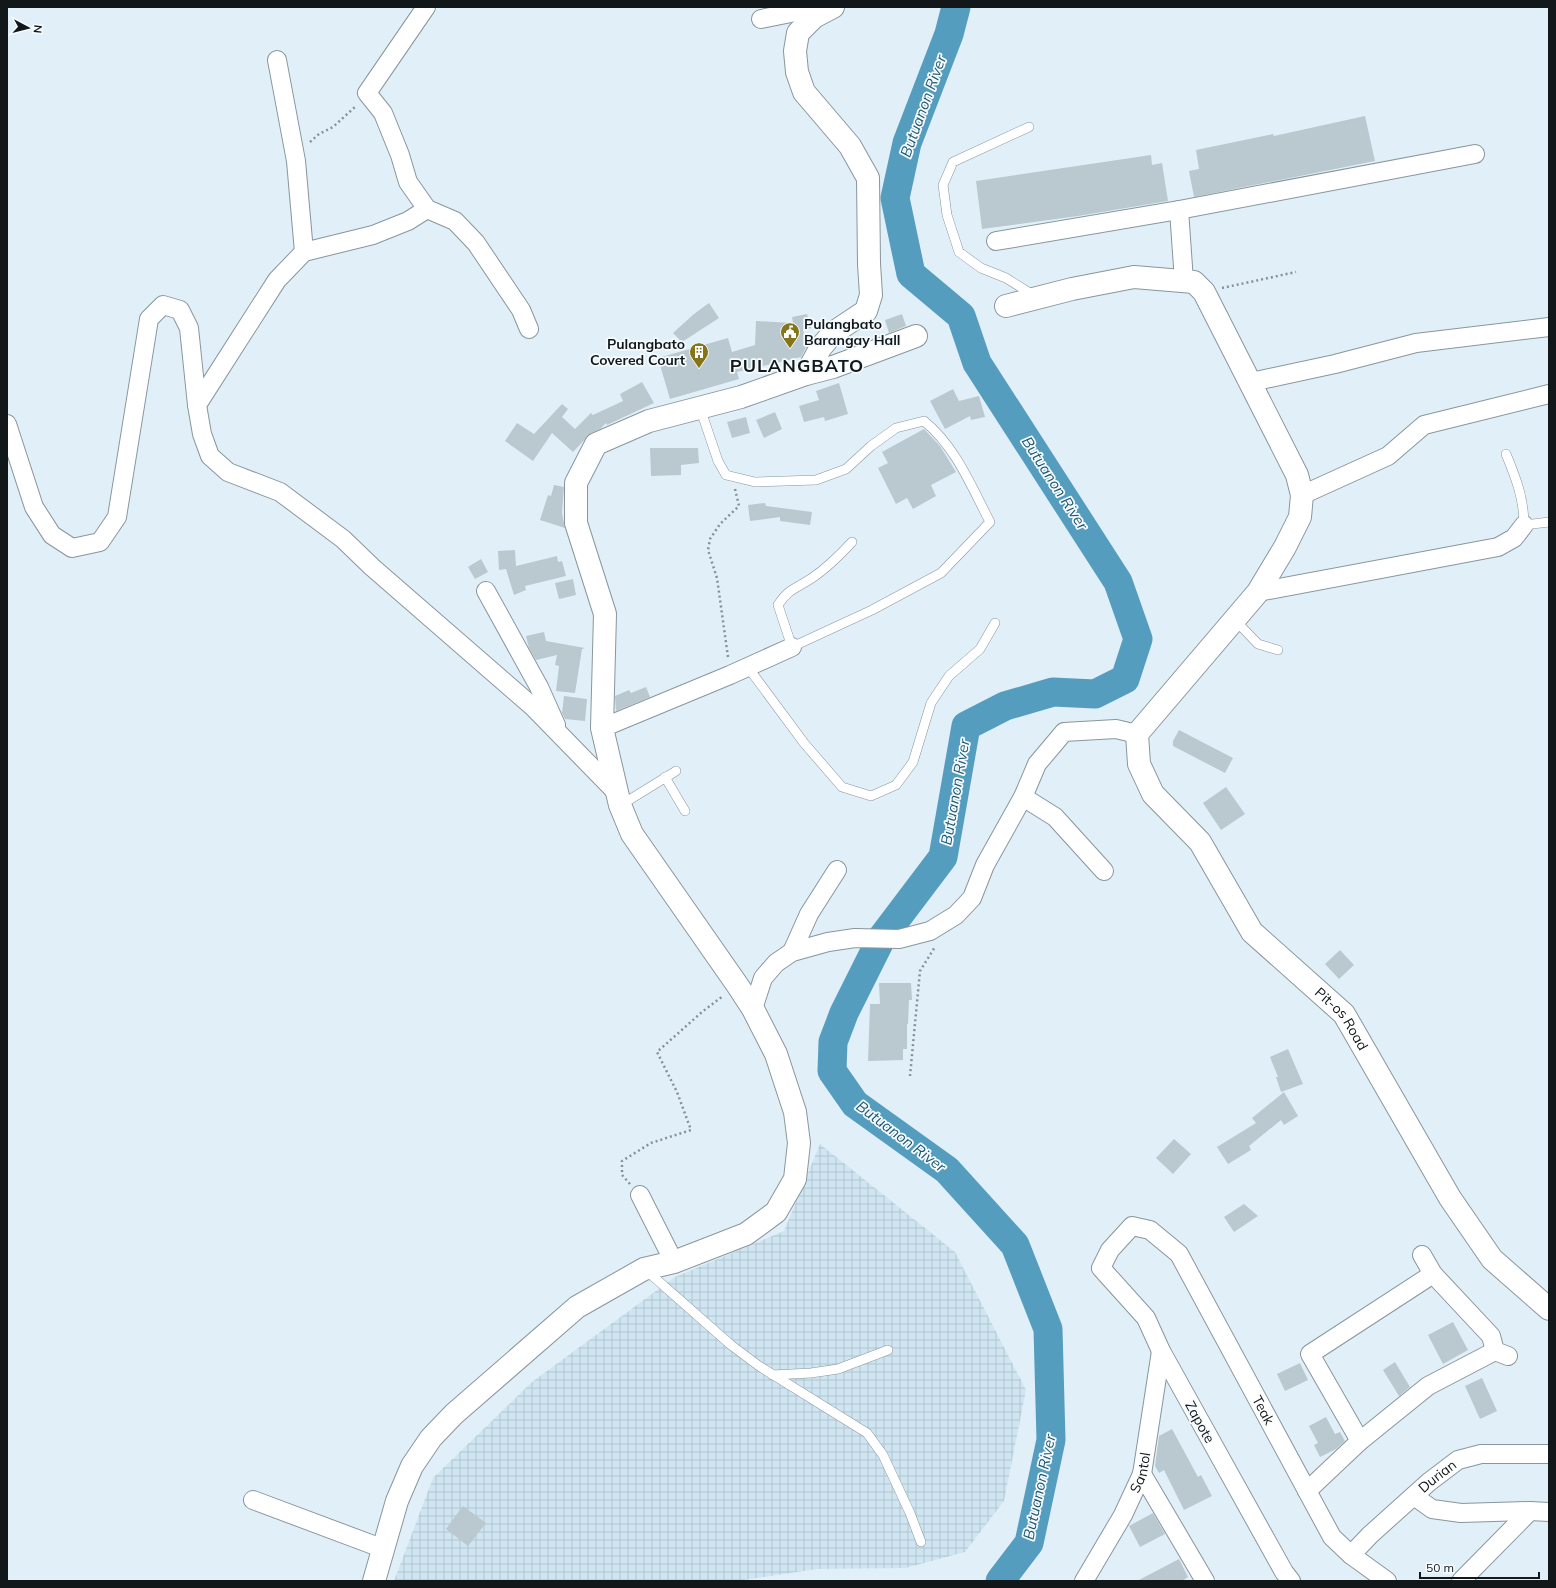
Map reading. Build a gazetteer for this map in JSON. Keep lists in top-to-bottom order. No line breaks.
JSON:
{"streets":{"street":["Pit-os Road","Teak","Zapote","Santol","Durian"]},"crossings":[["Teak","Zapote"],["Teak","Durian"],["Zapote","Santol"]],"districts":["PULANGBATO"],"water":["Butuanon River"],"places":{"public building":["Pulangbato Barangay Hall"],"building":["Pulangbato Covered Court"]},"scale_bar":"50 m","north":"right"}
